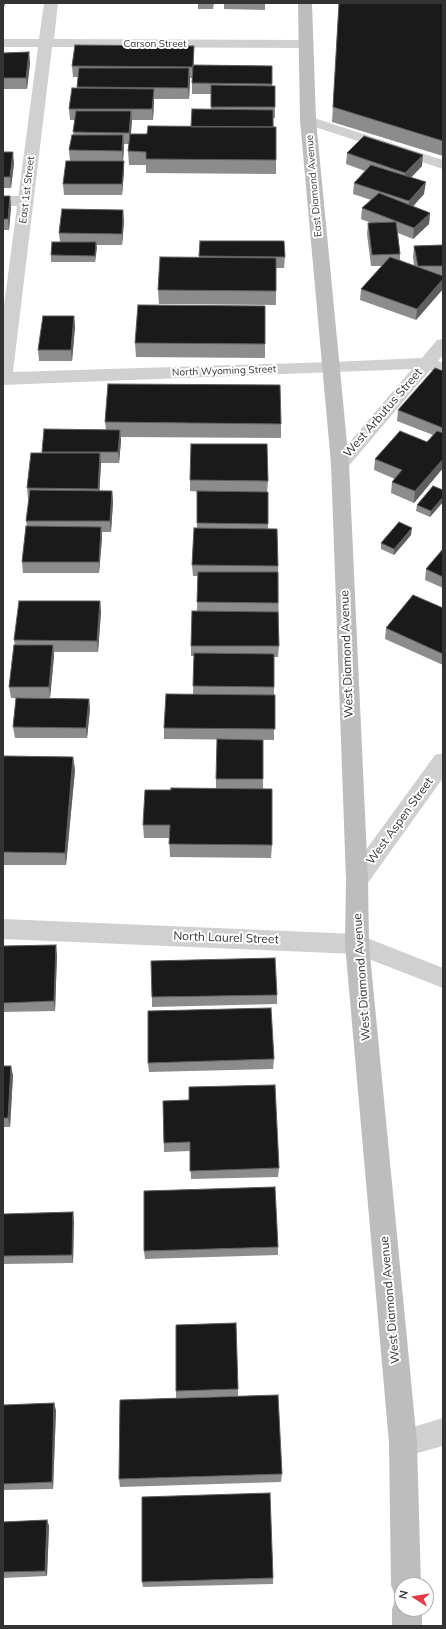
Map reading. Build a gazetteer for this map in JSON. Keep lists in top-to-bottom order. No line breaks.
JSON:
{"streets":{"street":["Carson Street","East Diamond Avenue","East 1st Street","North Wyoming Street","West Arbutus Street","West Diamond Avenue","West Aspen Street","North Laurel Street"]},"crossings":[["Carson Street","East Diamond Avenue"],["Carson Street","East 1st Street"],["East Diamond Avenue","North Wyoming Street"],["East Diamond Avenue","West Diamond Avenue"],["East 1st Street","North Wyoming Street"],["North Wyoming Street","West Arbutus Street"],["North Wyoming Street","West Diamond Avenue"],["West Arbutus Street","West Diamond Avenue"],["West Diamond Avenue","West Aspen Street"],["West Diamond Avenue","North Laurel Street"]],"north":"left"}
